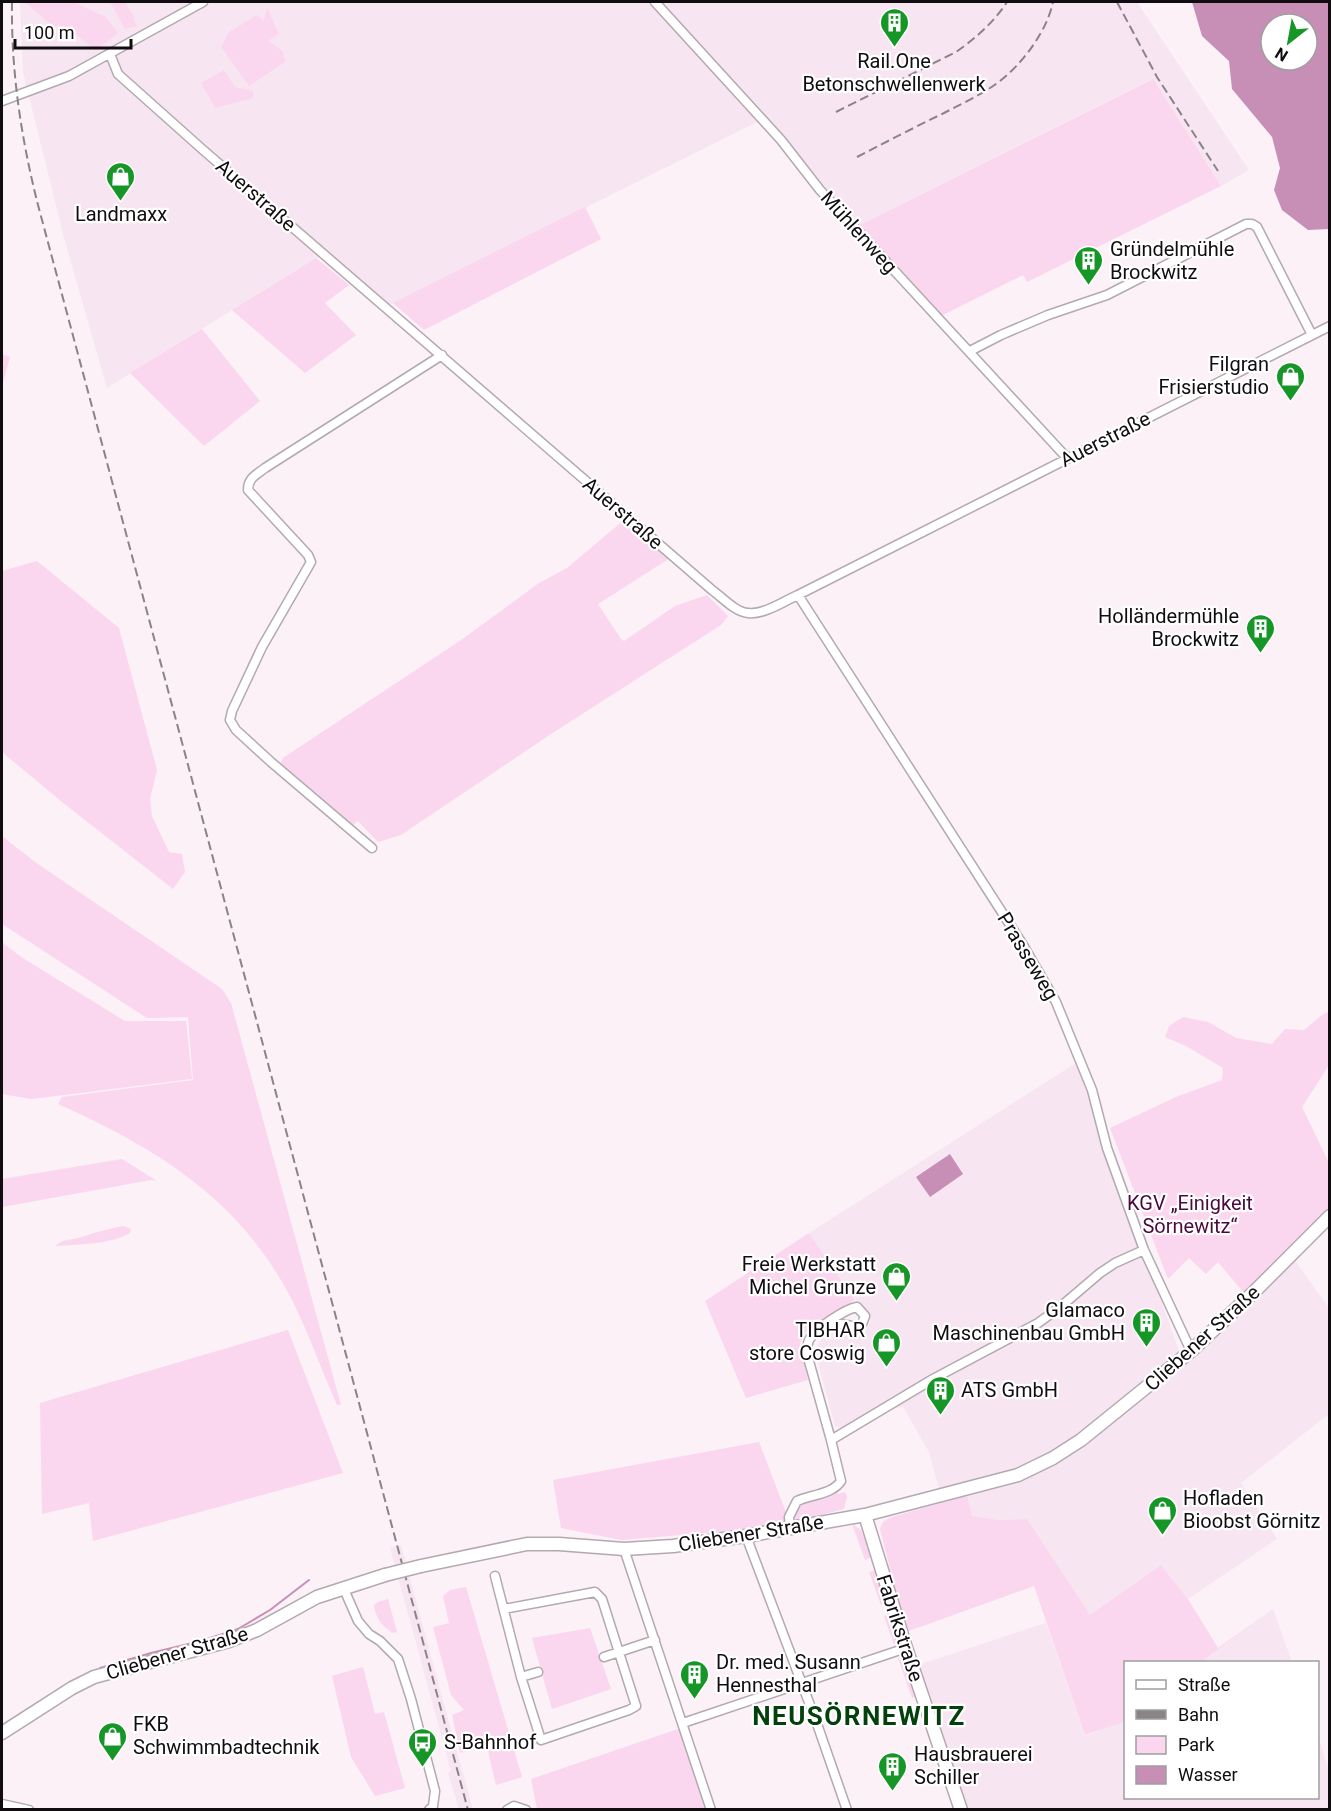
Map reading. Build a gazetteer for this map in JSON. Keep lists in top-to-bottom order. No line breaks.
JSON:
{"streets":{"street":["Auerstraße","Mühlenweg","Prasseweg","Cliebener Straße","Fabrikstraße"]},"crossings":[["Auerstraße","Mühlenweg"],["Auerstraße","Prasseweg"],["Prasseweg","Cliebener Straße"],["Cliebener Straße","Fabrikstraße"]],"districts":["NEUSÖRNEWITZ"],"parks":["KGV „Einigkeit Sörnewitz“"],"places":{"building":["Rail.One Betonschwellenwerk","Gründelmühle Brockwitz","Holländermühle Brockwitz","Glamaco Maschinenbau GmbH","ATS GmbH","Dr. med. Susann Hennesthal","Hausbrauerei Schiller"],"shop":["Landmaxx","Filgran Frisierstudio","Freie Werkstatt Michel Grunze","TIBHAR store Coswig","Hofladen Bioobst Görnitz","FKB Schwimmbadtechnik"],"bus stop":["S-Bahnhof"]},"legend":["Straße","Bahn","Park","Wasser"],"scale_bar":"100 m","north":"bottom left"}
